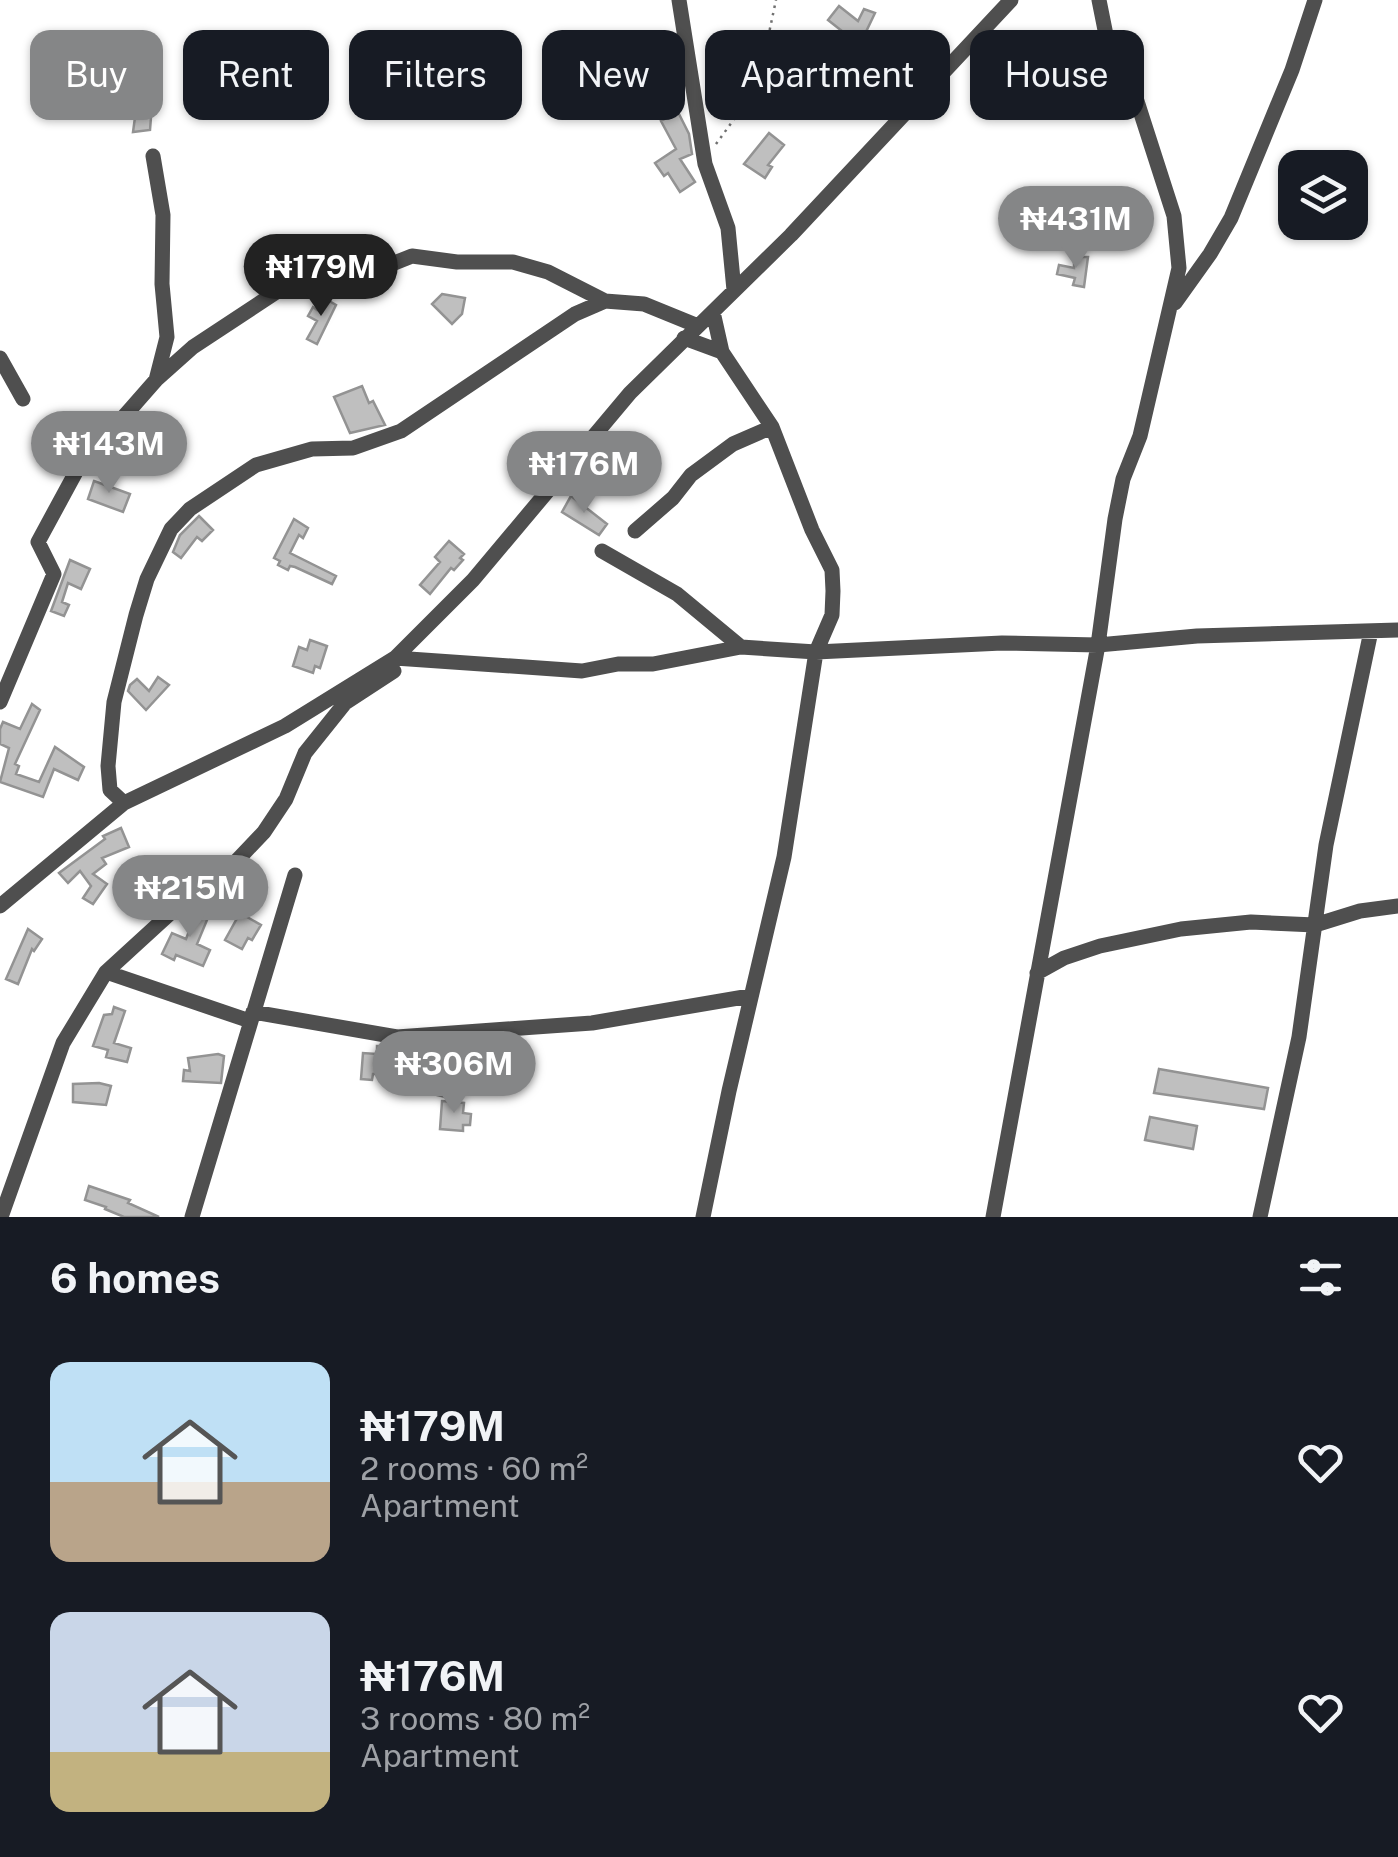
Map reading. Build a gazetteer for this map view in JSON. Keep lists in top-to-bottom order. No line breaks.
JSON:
{"page":{"chip":["Buy","Rent","Filters","New","Apartment","House"],"price":["₦431M","₦179M","₦143M","₦176M","₦215M","₦306M"],"heading":"6 homes","list":[{"name":"₦179M","note":"2 rooms · 60 m² · Apartment"},{"name":"₦176M","note":"3 rooms · 80 m² · Apartment"}]}}
